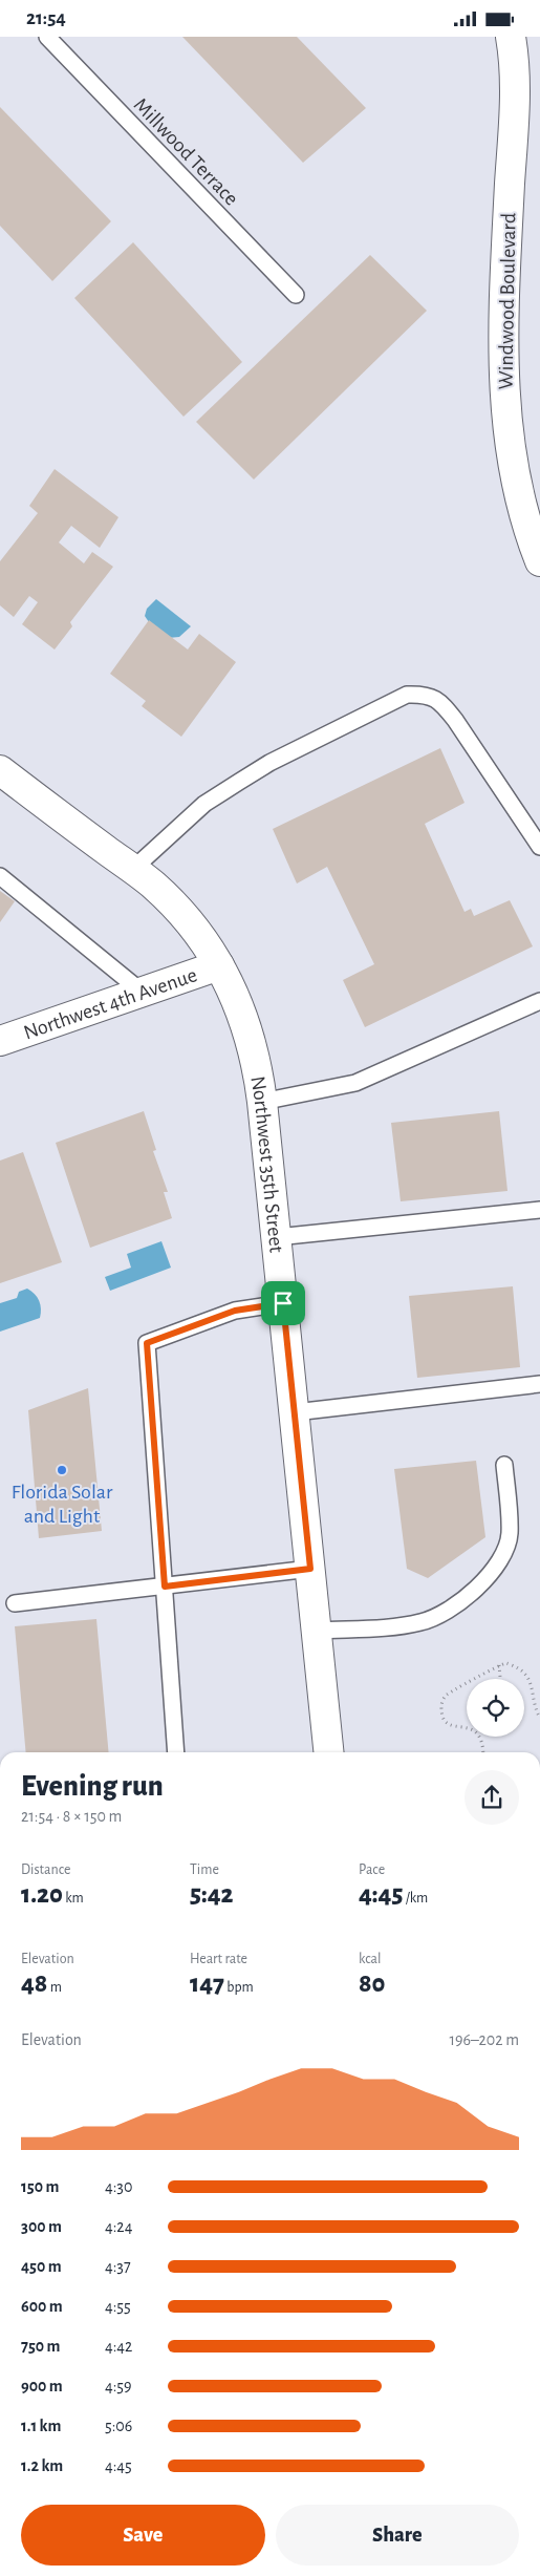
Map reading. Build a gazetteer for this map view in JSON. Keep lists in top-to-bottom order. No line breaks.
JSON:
{"streets":{"street":["Windwood Boulevard","Northwest 4th Avenue","Northwest 35th Street"],"lane":["Millwood Terrace"]},"crossings":[["Northwest 4th Avenue","Northwest 35th Street"]],"places":["Florida Solar and Light"],"page":{"status":"21:54","heading":["Evening run","21:54 · 8 × 150 m"],"stats":[["Distance","1.20 km"],["Time","5:42"],["Pace","4:45 /km"],["Elevation","48 m"],["Heart rate","147 bpm"],["kcal","80"]],"chart":["Elevation","196–202 m"],"list":[{"name":"150 m","note":"4:30"},{"name":"300 m","note":"4:24"},{"name":"450 m","note":"4:37"},{"name":"600 m","note":"4:55"},{"name":"750 m","note":"4:42"},{"name":"900 m","note":"4:59"},{"name":"1.1 km","note":"5:06"},{"name":"1.2 km","note":"4:45"}],"buttons":["Save","Share"]}}
